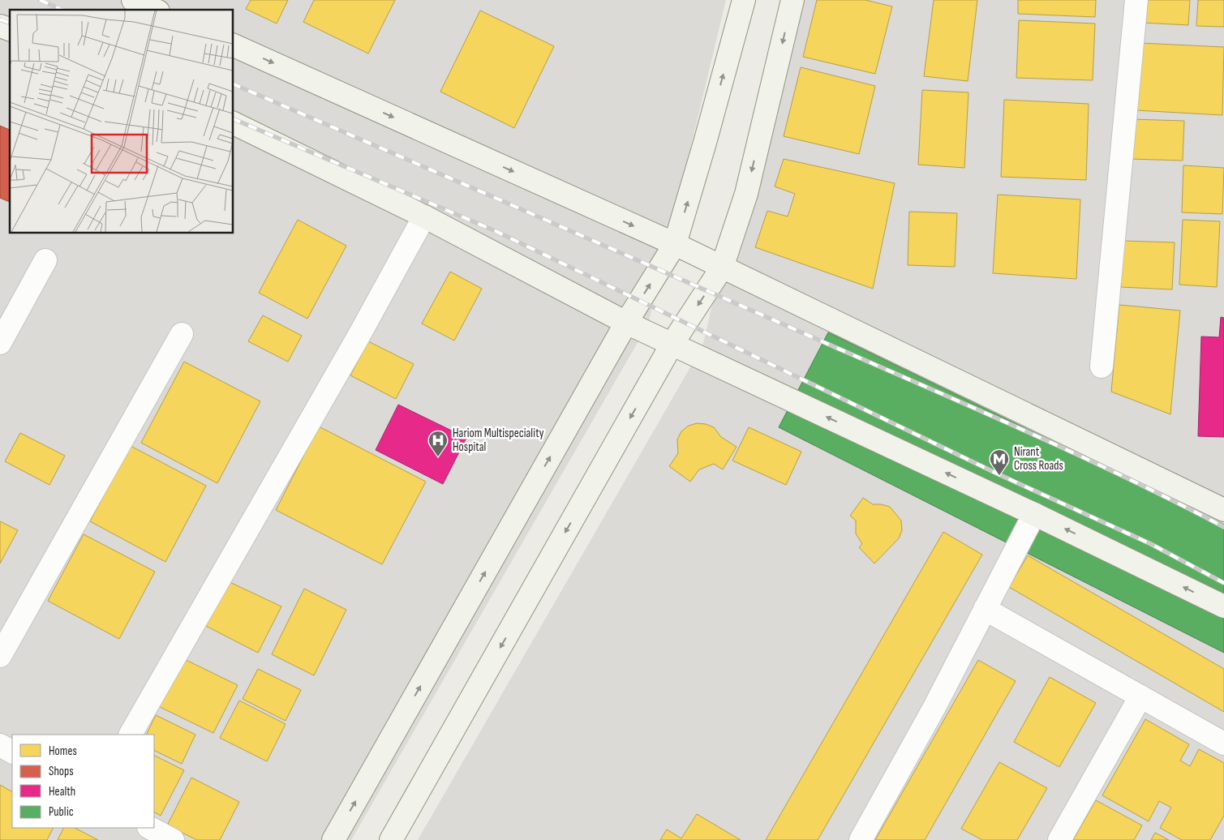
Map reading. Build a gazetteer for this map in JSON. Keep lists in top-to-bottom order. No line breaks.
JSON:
{"places":{"hospital":["Hariom Multispeciality Hospital"],"metro station":["Nirant Cross Roads"]},"legend":["Homes","Shops","Health","Public"]}
